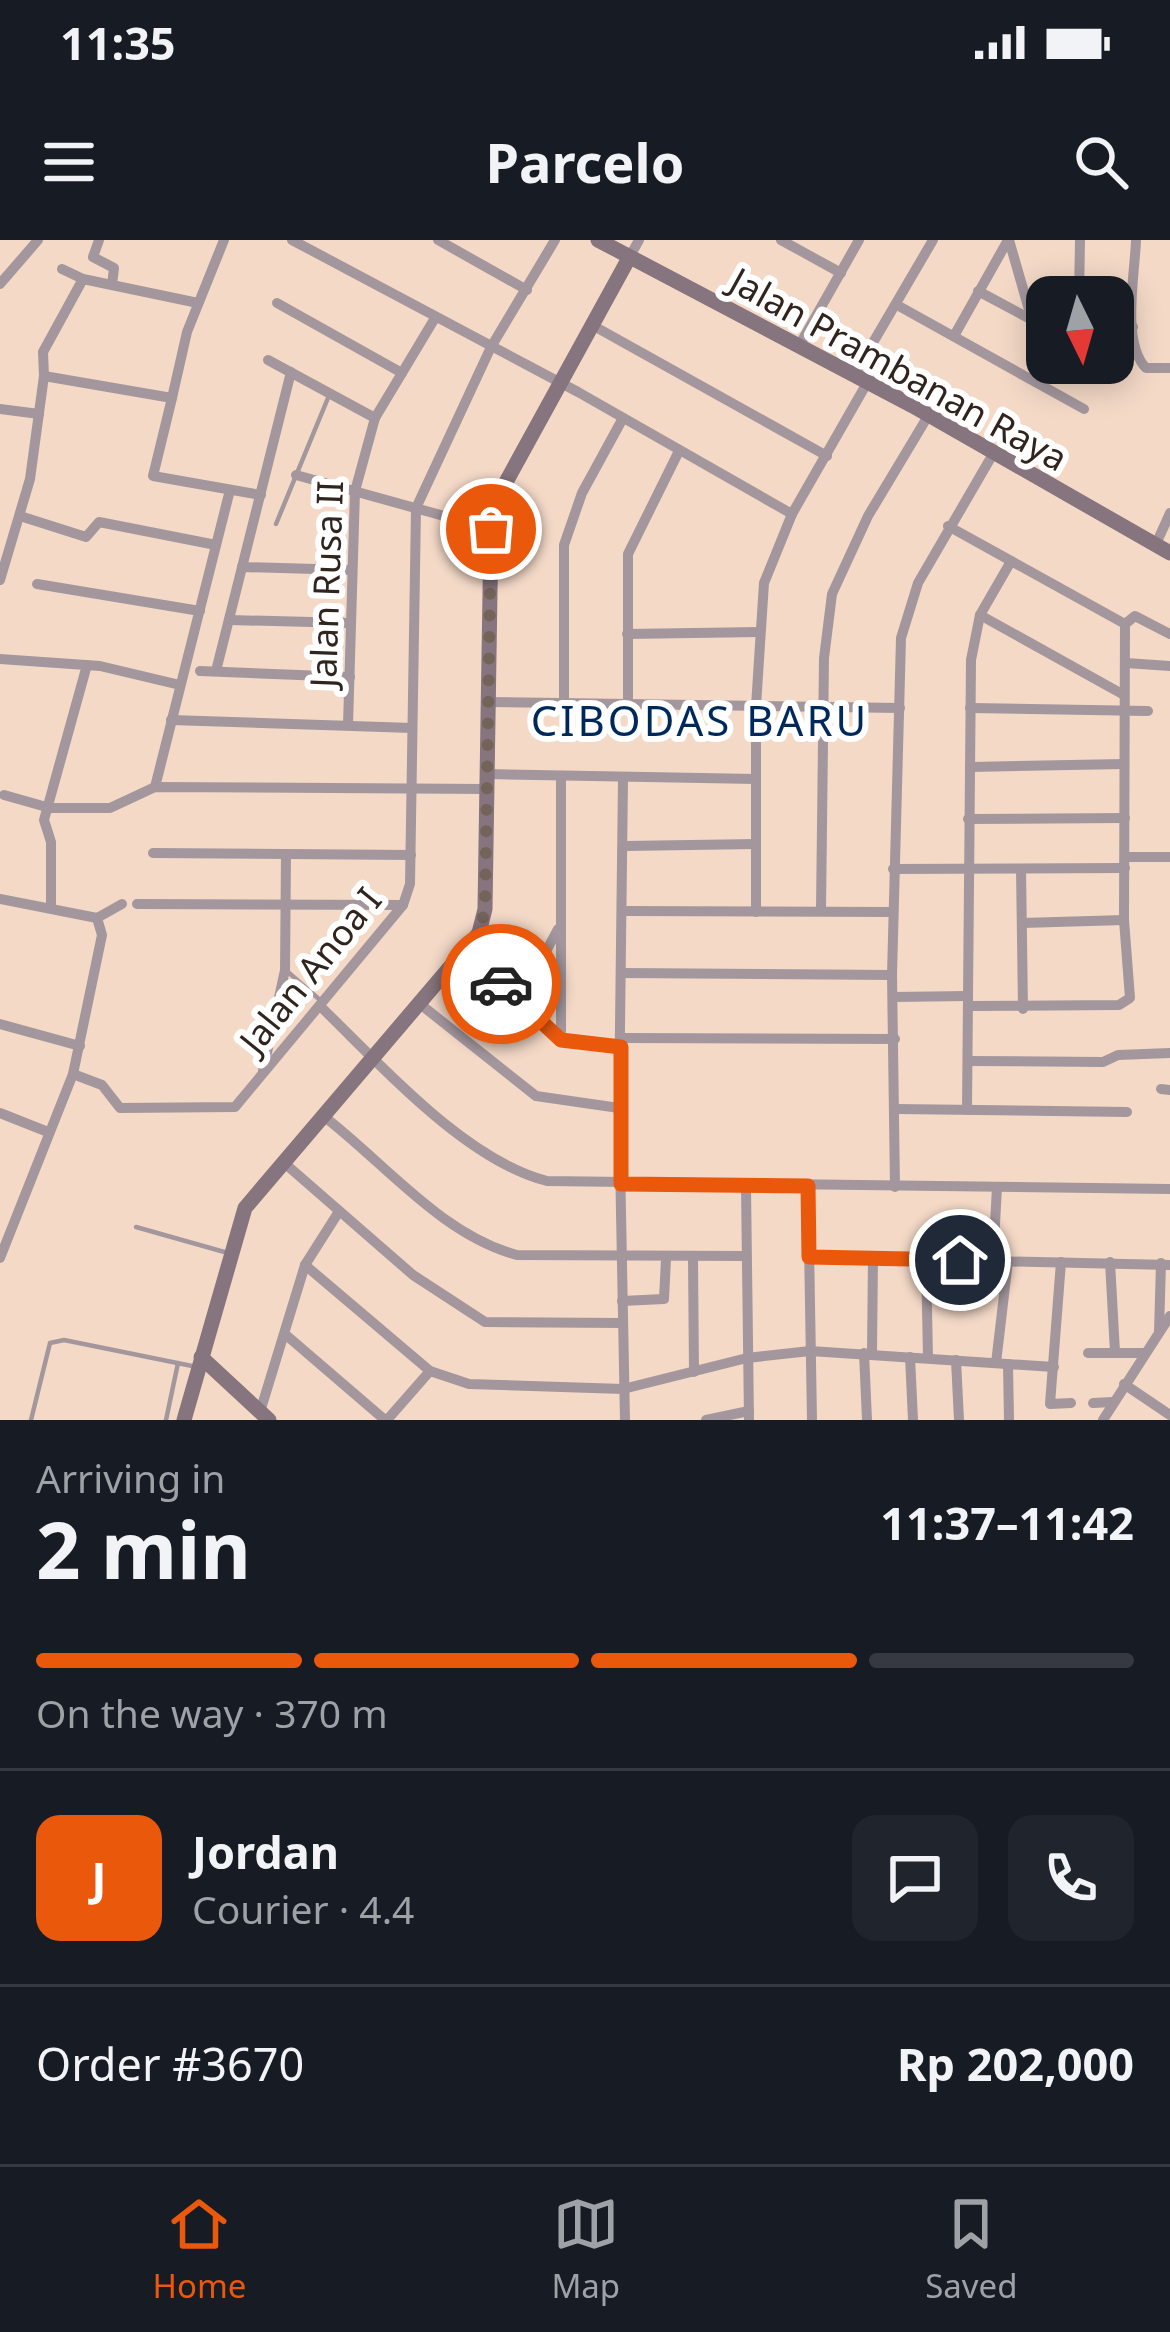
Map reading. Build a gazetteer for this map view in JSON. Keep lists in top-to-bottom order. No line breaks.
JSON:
{"streets":{"street":["Jalan Prambanan Raya","Jalan Rusa II","Jalan Anoa I"]},"districts":["CIBODAS BARU"],"north":"bottom","page":{"status":"11:35","header":"Parcelo","heading":["2 min","Arriving in","11:37–11:42"],"panel":["Jordan","Courier · 4.4","Order #3670","Rp 202,000"],"bar":"On the way · 370 m","round":"J","tabs":["Home","Map","Saved"]}}
